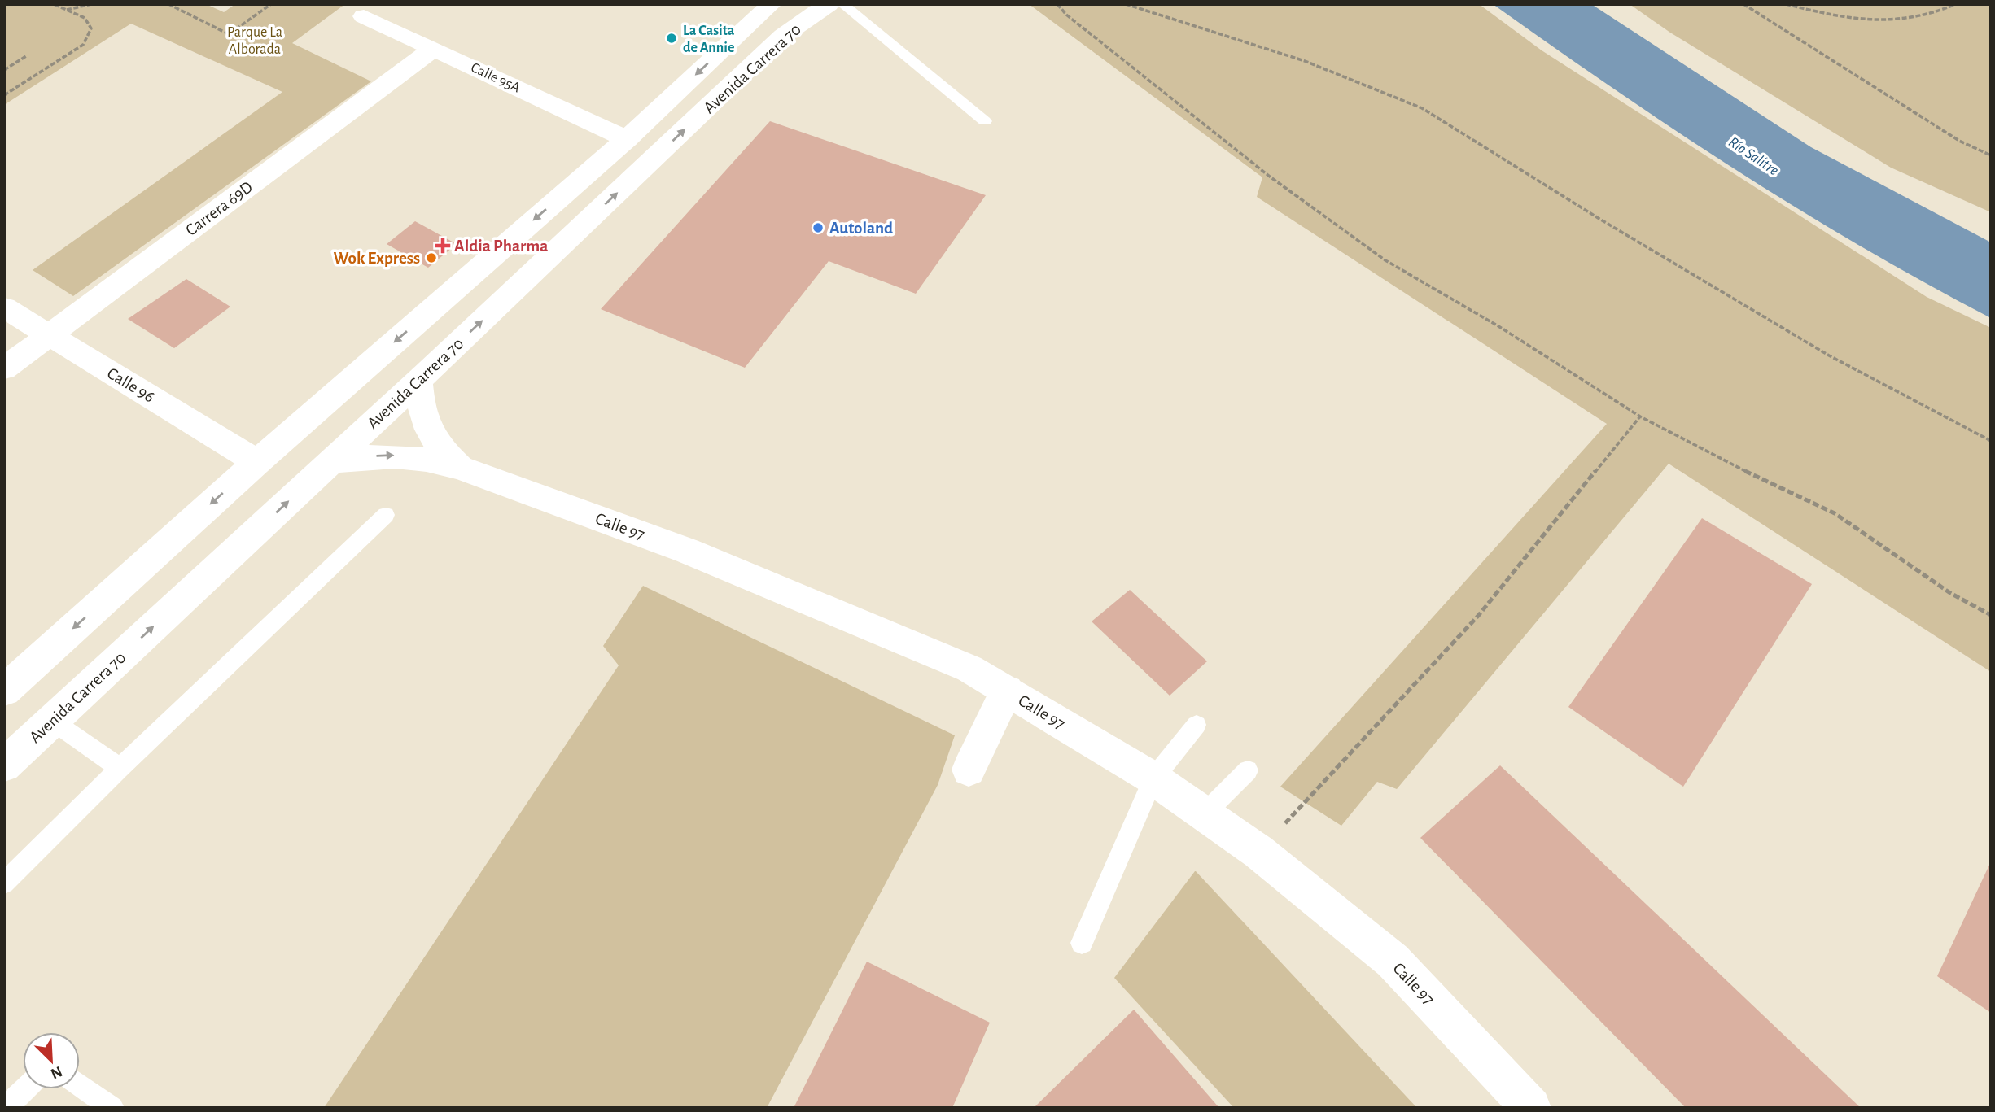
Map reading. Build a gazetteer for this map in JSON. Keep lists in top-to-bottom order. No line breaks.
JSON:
{"streets":{"street":["Avenida Carrera 70","Calle 95A","Carrera 69D","Calle 96","Calle 97"]},"crossings":[["Avenida Carrera 70","Calle 95A"],["Avenida Carrera 70","Calle 96"],["Avenida Carrera 70","Calle 97"],["Calle 95A","Carrera 69D"],["Carrera 69D","Calle 96"]],"water":["Río Salitre"],"parks":["Parque La Alborada"],"places":{"other":["La Casita de Annie","Autoland","Wok Express"],"health":["Aldia Pharma"]},"north":"bottom right"}
